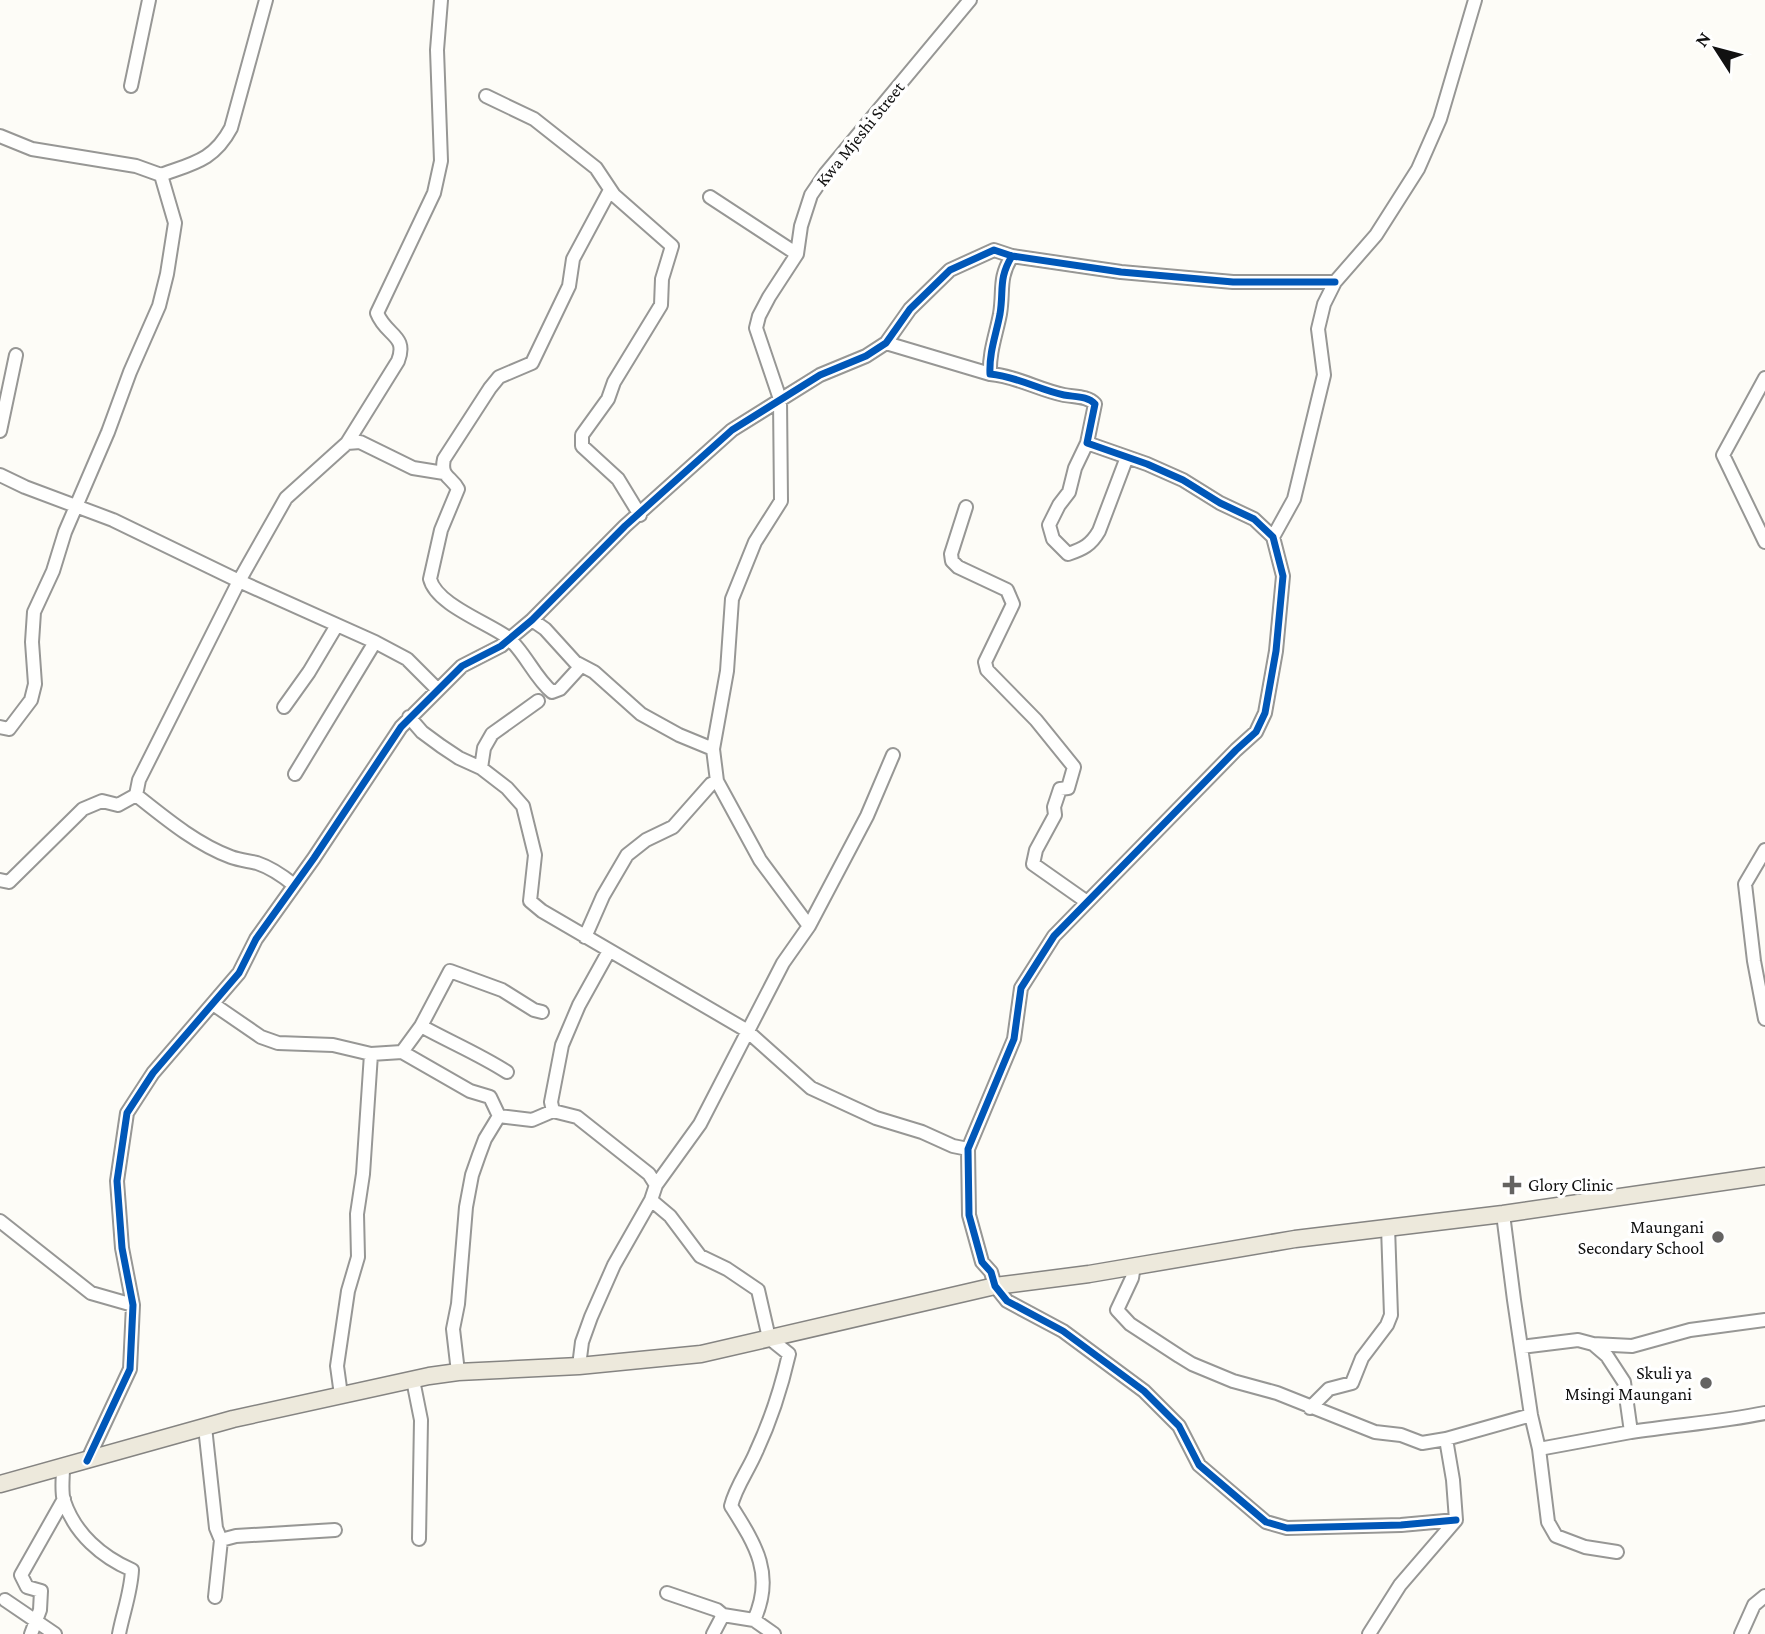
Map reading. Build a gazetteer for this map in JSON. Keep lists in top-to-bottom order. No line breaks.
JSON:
{"streets":{"street":["Kwa Mjeshi Street"]},"places":{"health":["Glory Clinic"],"other":["Maungani Secondary School","Skuli ya Msingi Maungani"]},"north":"top left"}
